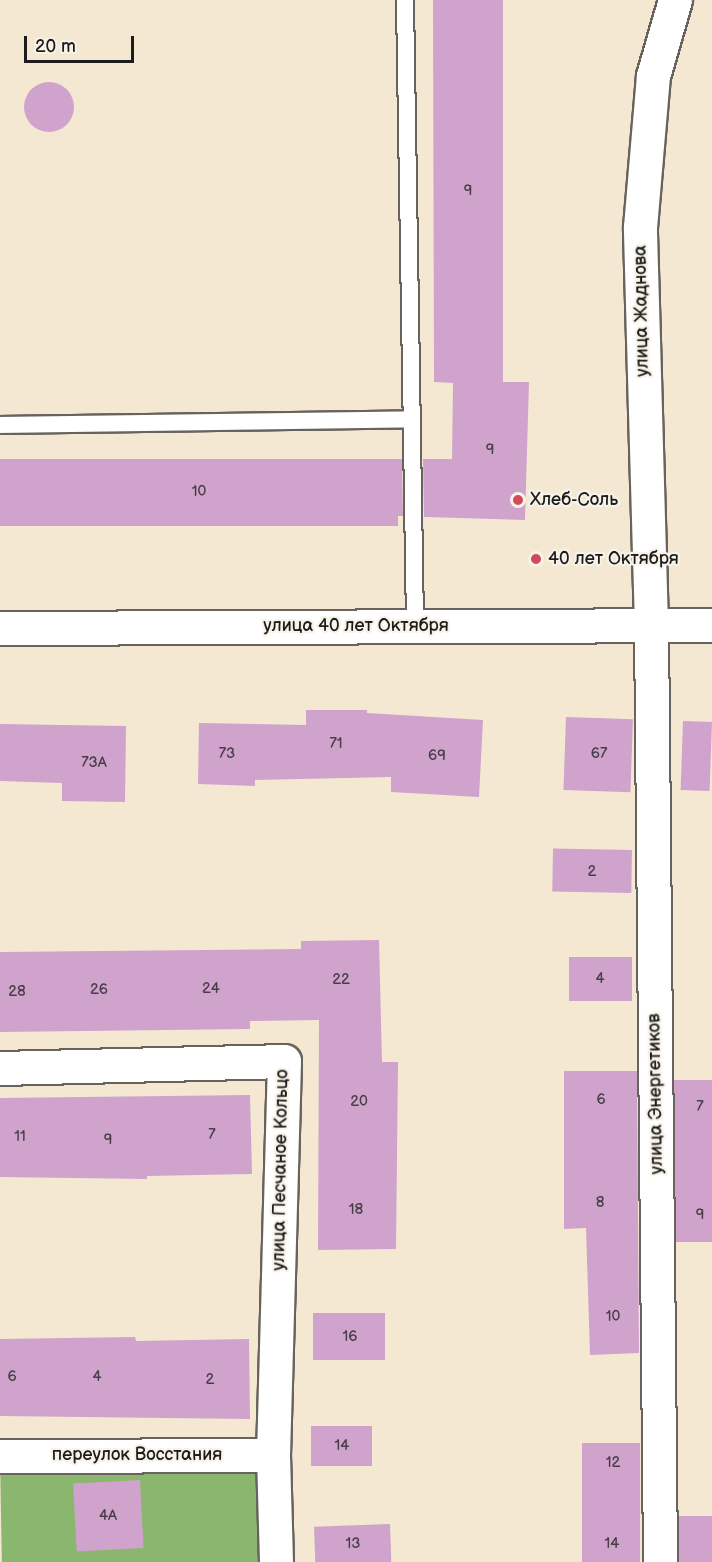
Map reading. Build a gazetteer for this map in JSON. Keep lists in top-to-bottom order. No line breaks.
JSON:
{"streets":{"street":["улица Жаднова","улица 40 лет Октября","улица Энергетиков","улица Песчаное Кольцо","переулок Восстания"]},"crossings":[["улица Жаднова","улица 40 лет Октября"],["улица Жаднова","улица Энергетиков"],["улица 40 лет Октября","улица Энергетиков"],["улица Песчаное Кольцо","переулок Восстания"]],"places":["Хлеб-Соль","40 лет Октября"],"house_numbers":["9","9","10","71","73","67","69","73А","2","4","22","24","26","28","6","20","7","7","11","9","8","18","9","10","16","6","4","2","14","12","4А","13","14"],"scale_bar":"20 m"}
